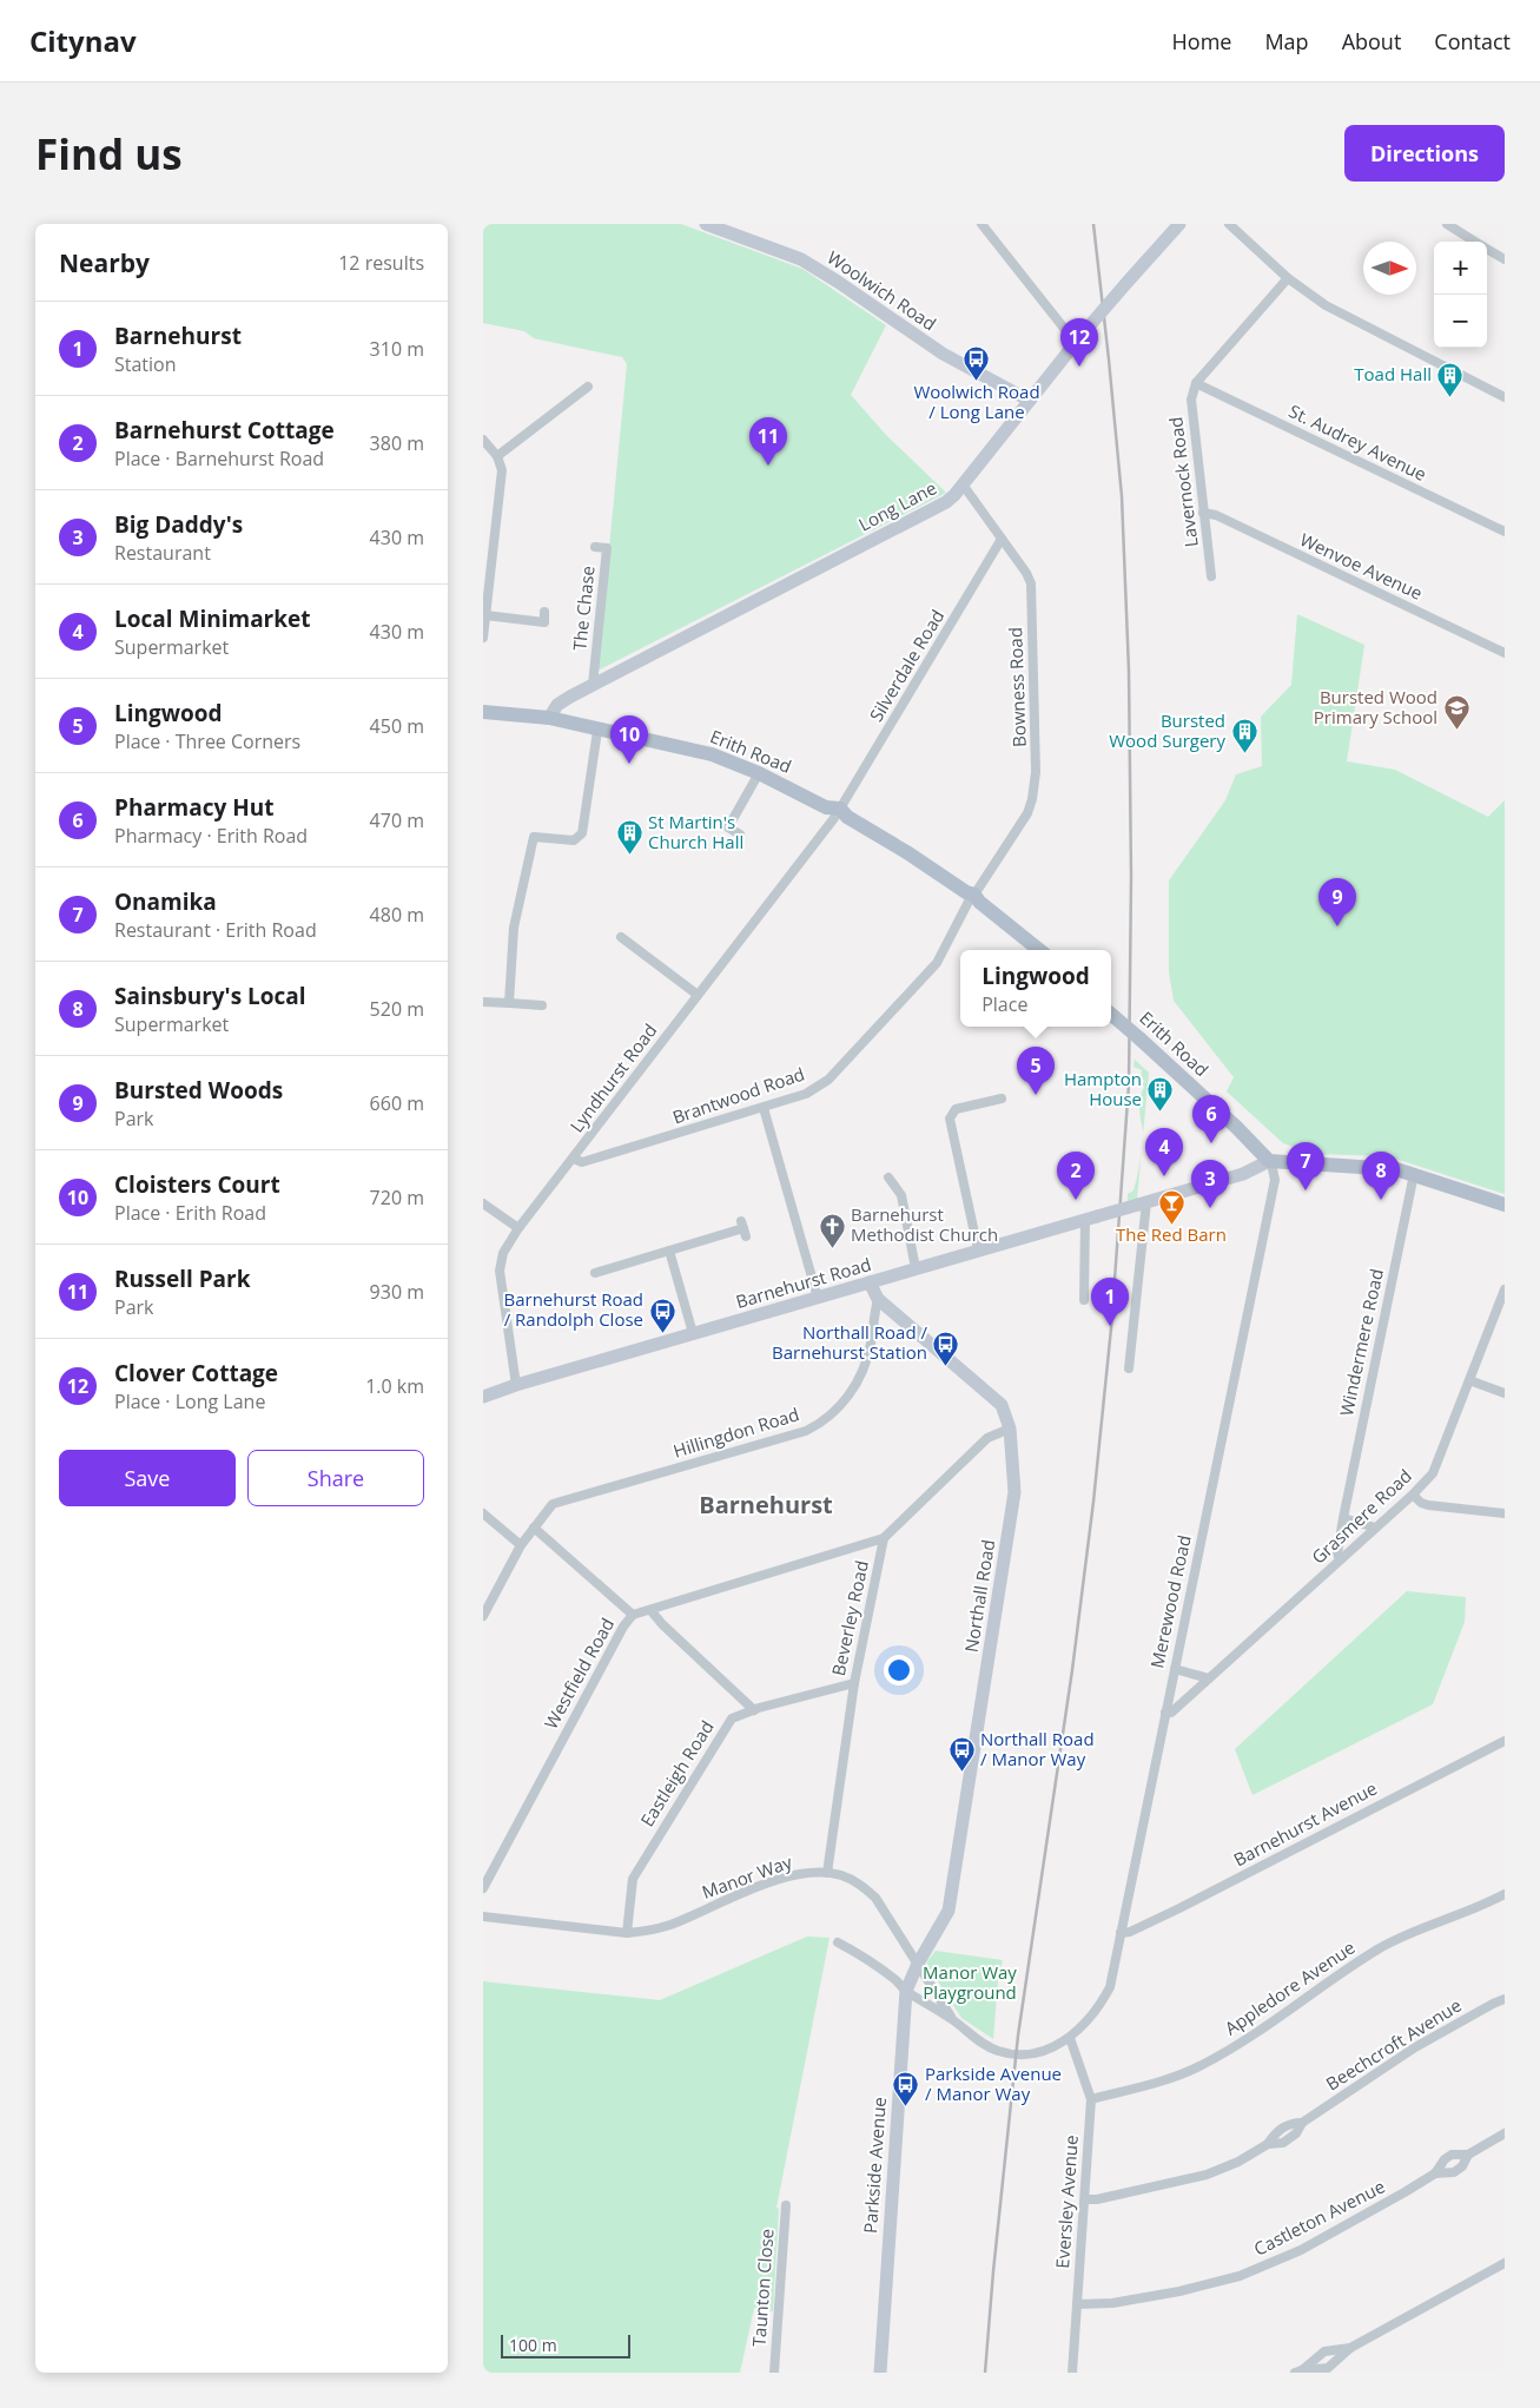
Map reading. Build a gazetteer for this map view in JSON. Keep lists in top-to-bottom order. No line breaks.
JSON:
{"streets":{"main road":["Erith Road"],"street":["Woolwich Road","St. Audrey Avenue","Lavernock Road","Long Lane","Wenvoe Avenue","The Chase","Silverdale Road","Bowness Road","Lyndhurst Road","Brantwood Road","Barnehurst Road","Windermere Road","Hillingdon Road","Grasmere Road","Northall Road","Merewood Road","Beverley Road","Westfield Road","Eastleigh Road","Barnehurst Avenue","Manor Way","Appledore Avenue","Beechcroft Avenue","Parkside Avenue","Eversley Avenue","Castleton Avenue","Taunton Close"]},"crossings":[["Woolwich Road","Long Lane"],["St. Audrey Avenue","Lavernock Road"],["Lavernock Road","Wenvoe Avenue"],["Long Lane","The Chase"],["Long Lane","Bowness Road"],["Long Lane","Erith Road"],["Silverdale Road","Bowness Road"],["Silverdale Road","Erith Road"],["Silverdale Road","Lyndhurst Road"],["Bowness Road","Erith Road"],["Bowness Road","Brantwood Road"],["Erith Road","Lyndhurst Road"],["Erith Road","Brantwood Road"],["Erith Road","Barnehurst Road"],["Erith Road","Merewood Road"],["Lyndhurst Road","Brantwood Road"],["Lyndhurst Road","Barnehurst Road"],["Barnehurst Road","Northall Road"],["Barnehurst Road","Merewood Road"],["Windermere Road","Grasmere Road"],["Hillingdon Road","Northall Road"],["Grasmere Road","Merewood Road"],["Northall Road","Manor Way"],["Northall Road","Parkside Avenue"],["Merewood Road","Barnehurst Avenue"],["Merewood Road","Manor Way"],["Merewood Road","Eversley Avenue"],["Beverley Road","Westfield Road"],["Beverley Road","Eastleigh Road"],["Beverley Road","Manor Way"],["Eastleigh Road","Manor Way"],["Manor Way","Parkside Avenue"],["Appledore Avenue","Eversley Avenue"],["Beechcroft Avenue","Eversley Avenue"],["Eversley Avenue","Castleton Avenue"]],"districts":["Barnehurst"],"parks":["Manor Way Playground"],"places":{"bus stop":["Woolwich Road / Long Lane","Barnehurst Road / Randolph Close","Northall Road / Barnehurst Station","Northall Road / Manor Way","Parkside Avenue / Manor Way"],"building":["Toad Hall","Bursted Wood Surgery","St Martin's Church Hall","Hampton House"],"school or university":["Bursted Wood Primary School"],"bar":["The Red Barn"],"church":["Barnehurst Methodist Church"]},"scale_bar":"100 m","north":"right","page":{"header":"Citynav","nav":["Home","Map","About","Contact"],"buttons":["Directions",["Save","Share"]],"title":"Find us","heading":["Nearby","12 results"],"map_buttons":["+","−"],"list":[{"mark":"1","name":"Barnehurst","note":"Station","value":"310 m"},{"mark":"2","name":"Barnehurst Cottage","note":"Place · Barnehurst Road","value":"380 m"},{"mark":"3","name":"Big Daddy's","note":"Restaurant","value":"430 m"},{"mark":"4","name":"Local Minimarket","note":"Supermarket","value":"430 m"},{"mark":"5","name":"Lingwood","note":"Place · Three Corners","value":"450 m"},{"mark":"6","name":"Pharmacy Hut","note":"Pharmacy · Erith Road","value":"470 m"},{"mark":"7","name":"Onamika","note":"Restaurant · Erith Road","value":"480 m"},{"mark":"8","name":"Sainsbury's Local","note":"Supermarket","value":"520 m"},{"mark":"9","name":"Bursted Woods","note":"Park","value":"660 m"},{"mark":"10","name":"Cloisters Court","note":"Place · Erith Road","value":"720 m"},{"mark":"11","name":"Russell Park","note":"Park","value":"930 m"},{"mark":"12","name":"Clover Cottage","note":"Place · Long Lane","value":"1.0 km"}],"pins":["12","11","10","9","5","6","4","7","2","8","3","1"],"popup":["Lingwood","Place"],"scale":"100 m"}}
